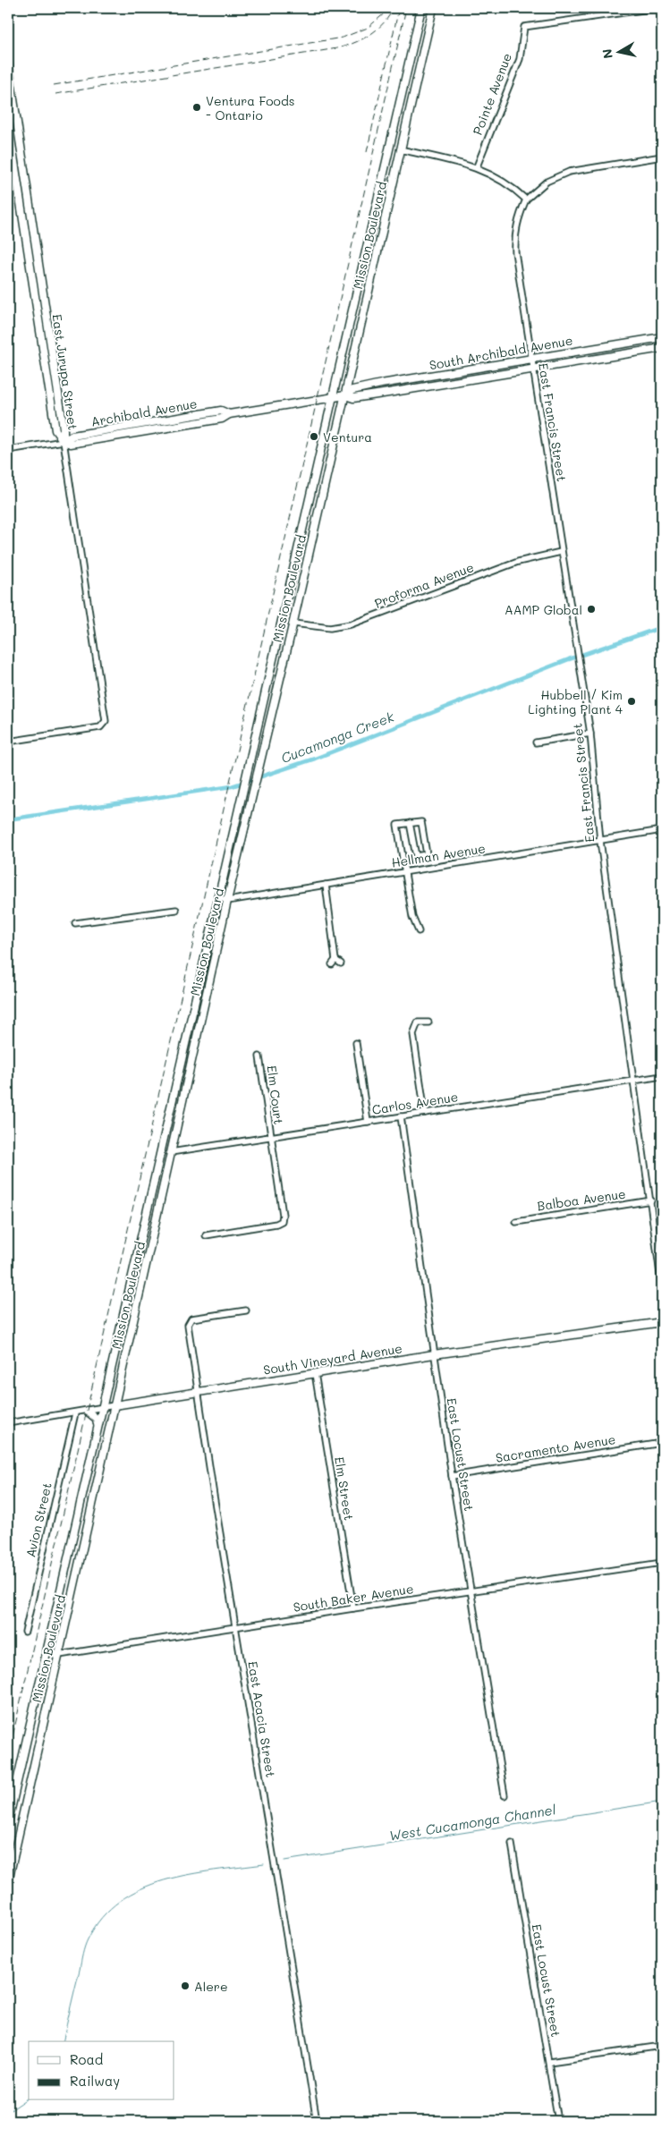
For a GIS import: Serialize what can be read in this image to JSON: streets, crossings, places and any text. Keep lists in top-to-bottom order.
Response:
{
  "streets": {
    "main road": [
      "Mission Boulevard",
      "South Archibald Avenue",
      "East Jurupa Street",
      "Archibald Avenue",
      "South Vineyard Avenue"
    ],
    "street": [
      "Pointe Avenue",
      "East Francis Street",
      "Proforma Avenue",
      "Hellman Avenue",
      "Elm Court",
      "Carlos Avenue",
      "Balboa Avenue",
      "Sacramento Avenue",
      "East Locust Street",
      "Elm Street",
      "Avion Street",
      "South Baker Avenue",
      "East Acacia Street"
    ]
  },
  "crossings": [
    ["Mission Boulevard", "South Archibald Avenue"],
    ["Mission Boulevard", "Archibald Avenue"],
    ["Mission Boulevard", "Proforma Avenue"],
    ["Mission Boulevard", "Hellman Avenue"],
    ["Mission Boulevard", "Carlos Avenue"],
    ["Mission Boulevard", "South Vineyard Avenue"],
    ["Mission Boulevard", "South Baker Avenue"],
    ["South Archibald Avenue", "Archibald Avenue"],
    ["South Archibald Avenue", "East Francis Street"],
    ["East Jurupa Street", "Archibald Avenue"],
    ["East Francis Street", "Proforma Avenue"],
    ["East Francis Street", "Hellman Avenue"],
    ["East Francis Street", "Carlos Avenue"],
    ["East Francis Street", "Balboa Avenue"],
    ["Elm Court", "Carlos Avenue"],
    ["Carlos Avenue", "East Locust Street"],
    ["South Vineyard Avenue", "East Locust Street"],
    ["South Vineyard Avenue", "Elm Street"],
    ["South Vineyard Avenue", "Avion Street"],
    ["South Vineyard Avenue", "East Acacia Street"],
    ["Sacramento Avenue", "East Locust Street"],
    ["East Locust Street", "South Baker Avenue"],
    ["Elm Street", "South Baker Avenue"],
    ["South Baker Avenue", "East Acacia Street"]
  ],
  "water": ["Cucamonga Creek", "West Cucamonga Channel"],
  "places": [
    "Ventura Foods - Ontario",
    "Ventura",
    "AAMP Global",
    "Hubbell / Kim Lighting Plant 4",
    "Alere"
  ],
  "legend": ["Road", "Railway"],
  "north": "left"
}
